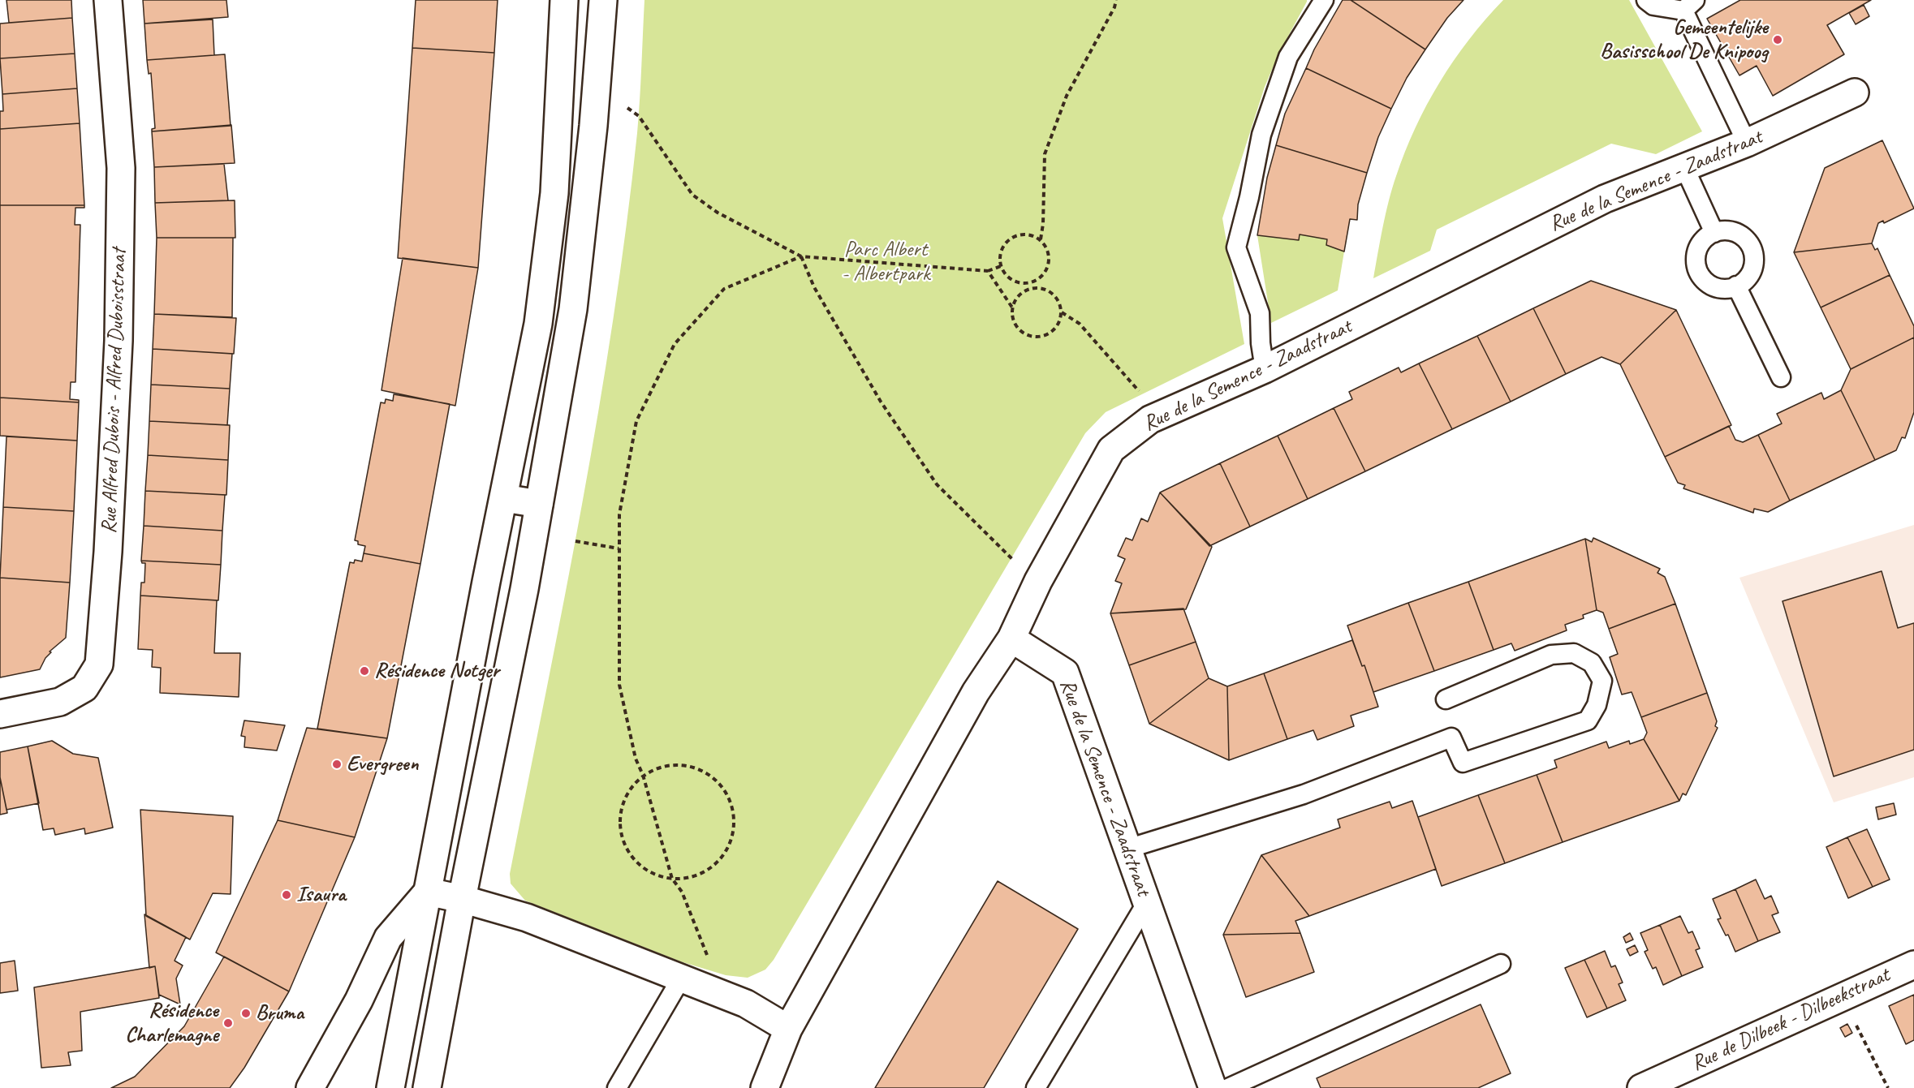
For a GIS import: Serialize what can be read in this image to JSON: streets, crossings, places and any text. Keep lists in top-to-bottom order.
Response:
{
  "streets": {
    "street": ["Rue de la Semence - Zaadstraat", "Rue Alfred Dubois - Alfred Duboisstraat", "Rue de Dilbeek - Dilbeekstraat"]
  },
  "parks": ["Parc Albert - Albertpark"],
  "places": [
    "Gemeentelijke Basisschool De Knipoog",
    "Résidence Notger",
    "Evergreen",
    "Isaura",
    "Bruma",
    "Résidence Charlemagne"
  ]
}
